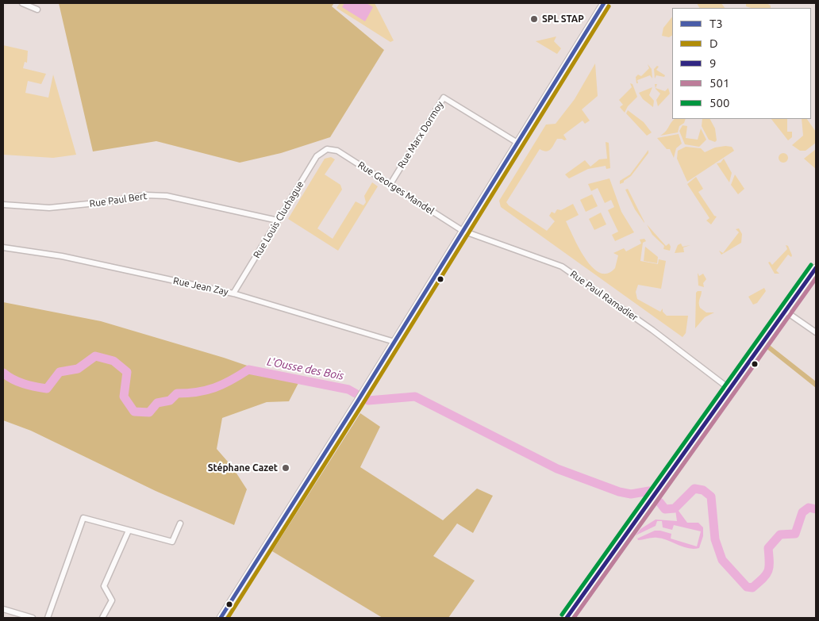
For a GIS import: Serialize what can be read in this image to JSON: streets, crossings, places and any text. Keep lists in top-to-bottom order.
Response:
{
  "streets": {
    "street": [
      "Rue Marx Dormoy",
      "Rue Georges Mandel",
      "Rue Paul Bert",
      "Rue Louis Cluchague",
      "Rue Jean Zay",
      "Rue Paul Ramadier"
    ]
  },
  "crossings": [
    ["Rue Marx Dormoy", "Rue Georges Mandel"],
    ["Rue Georges Mandel", "Rue Louis Cluchague"],
    ["Rue Georges Mandel", "Rue Paul Ramadier"],
    ["Rue Paul Bert", "Rue Louis Cluchague"],
    ["Rue Louis Cluchague", "Rue Jean Zay"]
  ],
  "water": ["L'Ousse des Bois"],
  "places": ["SPL STAP", "Stéphane Cazet"],
  "lines": [
    "transit line T3",
    "transit line D",
    "transit line 500",
    "transit line 9",
    "transit line 501"
  ],
  "legend": [
    "T3",
    "D",
    "9",
    "501",
    "500"
  ]
}
